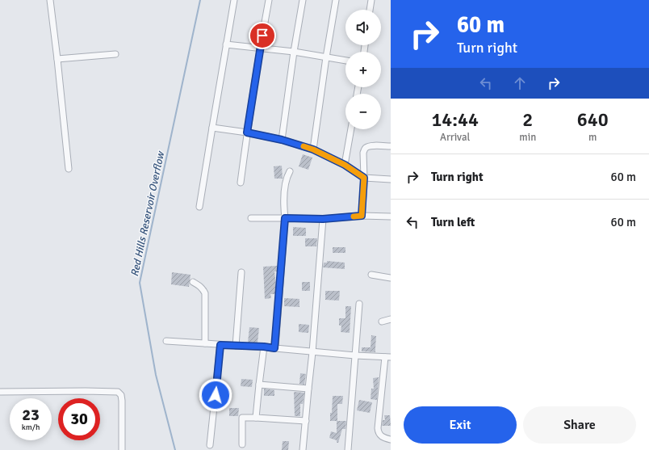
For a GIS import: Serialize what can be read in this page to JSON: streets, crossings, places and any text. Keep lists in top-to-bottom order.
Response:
{
  "water": ["Red Hills Reservoir Overflow"],
  "page": {
    "turn": ["60 m", "Turn right"],
    "map_buttons": ["+", "−"],
    "eta": [
      "14:44",
      "Arrival",
      "2",
      "min",
      "640",
      "m"
    ],
    "list": [
      {
        "name": "Turn right",
        "value": "60 m"
      },
      {
        "name": "Turn left",
        "value": "60 m"
      }
    ],
    "speed": "23 km/h",
    "limit": "30",
    "buttons": ["Exit", "Share"]
  }
}
